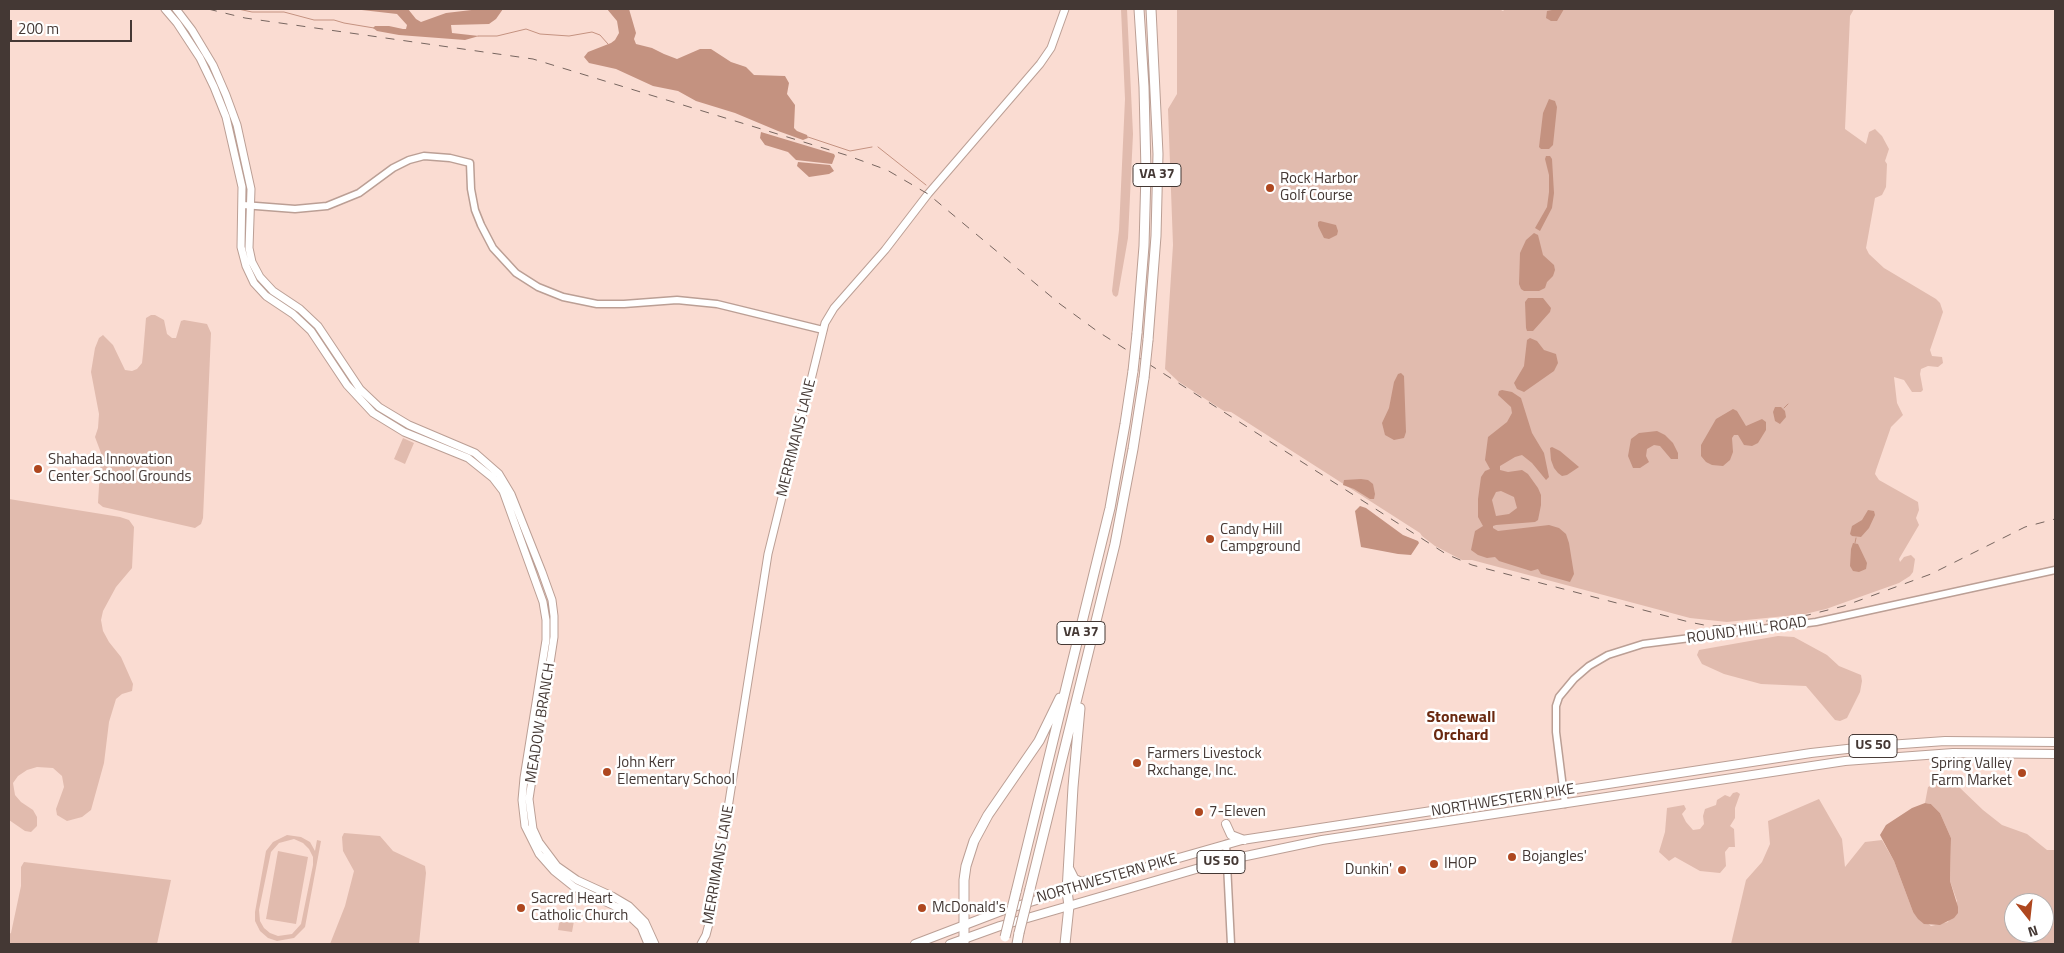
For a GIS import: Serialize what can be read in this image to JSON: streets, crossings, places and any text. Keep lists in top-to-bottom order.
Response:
{
  "streets": {
    "highway": ["VA 37"],
    "main road": [
      "MERRIMANS LANE",
      "MEADOW BRANCH",
      "US 50",
      "NORTHWESTERN PIKE"
    ],
    "street": ["ROUND HILL ROAD"]
  },
  "crossings": [
    ["ROUND HILL ROAD", "NORTHWESTERN PIKE"],
    ["US 50", "NORTHWESTERN PIKE"]
  ],
  "districts": ["Stonewall Orchard"],
  "places": [
    "Rock Harbor Golf Course",
    "Shahada Innovation Center School Grounds",
    "Candy Hill Campground",
    "Farmers Livestock Rxchange, Inc.",
    "John Kerr Elementary School",
    "Spring Valley Farm Market",
    "7-Eleven",
    "Bojangles'",
    "IHOP",
    "Dunkin'",
    "Sacred Heart Catholic Church",
    "McDonald's"
  ],
  "scale_bar": "200 m",
  "north": "bottom"
}
